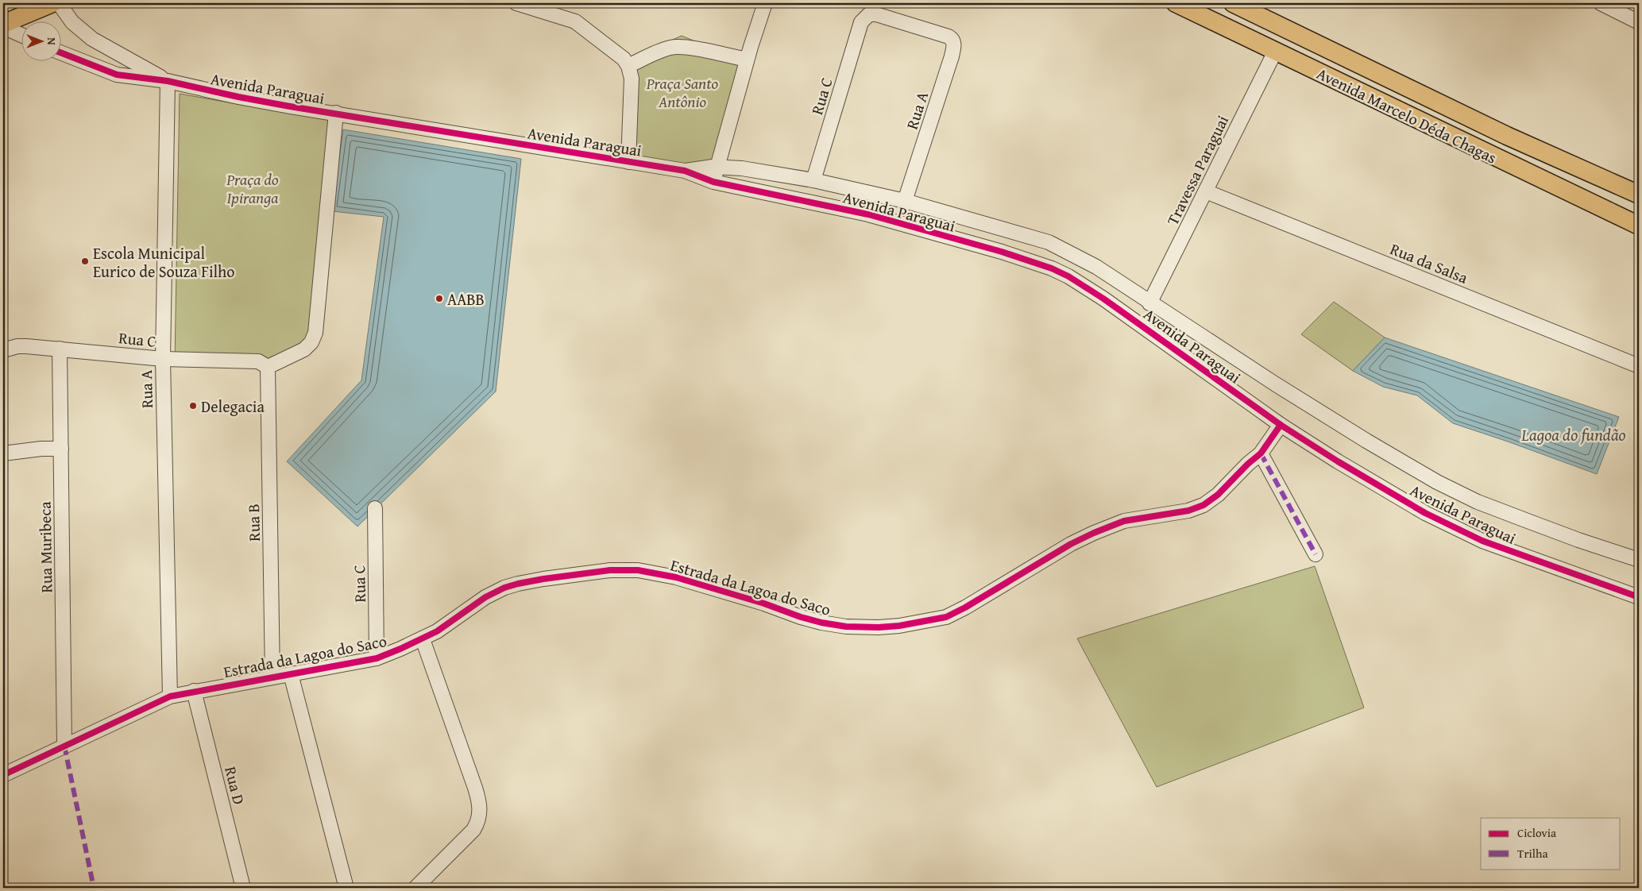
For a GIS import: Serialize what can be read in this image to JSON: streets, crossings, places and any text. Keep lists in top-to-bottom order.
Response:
{
  "streets": {
    "main road": ["Avenida Marcelo Déda Chagas"],
    "street": [
      "Avenida Paraguai",
      "Rua C",
      "Rua A",
      "Travessa Paraguai",
      "Rua da Salsa",
      "Rua B",
      "Rua Muribeca",
      "Estrada da Lagoa do Saco",
      "Rua D"
    ]
  },
  "crossings": [
    ["Avenida Paraguai", "Rua C"],
    ["Avenida Paraguai", "Rua A"],
    ["Avenida Paraguai", "Travessa Paraguai"],
    ["Avenida Paraguai", "Estrada da Lagoa do Saco"],
    ["Rua C", "Rua A"],
    ["Rua C", "Rua B"],
    ["Rua C", "Rua Muribeca"],
    ["Rua C", "Estrada da Lagoa do Saco"],
    ["Rua A", "Estrada da Lagoa do Saco"],
    ["Avenida Marcelo Déda Chagas", "Travessa Paraguai"],
    ["Travessa Paraguai", "Rua da Salsa"],
    ["Rua B", "Estrada da Lagoa do Saco"],
    ["Rua Muribeca", "Estrada da Lagoa do Saco"],
    ["Estrada da Lagoa do Saco", "Rua D"]
  ],
  "water": ["Lagoa do fundão"],
  "parks": ["Praça Santo Antônio", "Praça do Ipiranga"],
  "places": ["Escola Municipal Eurico de Souza Filho", "AABB", "Delegacia"],
  "legend": ["Ciclovia", "Trilha"],
  "north": "right"
}
